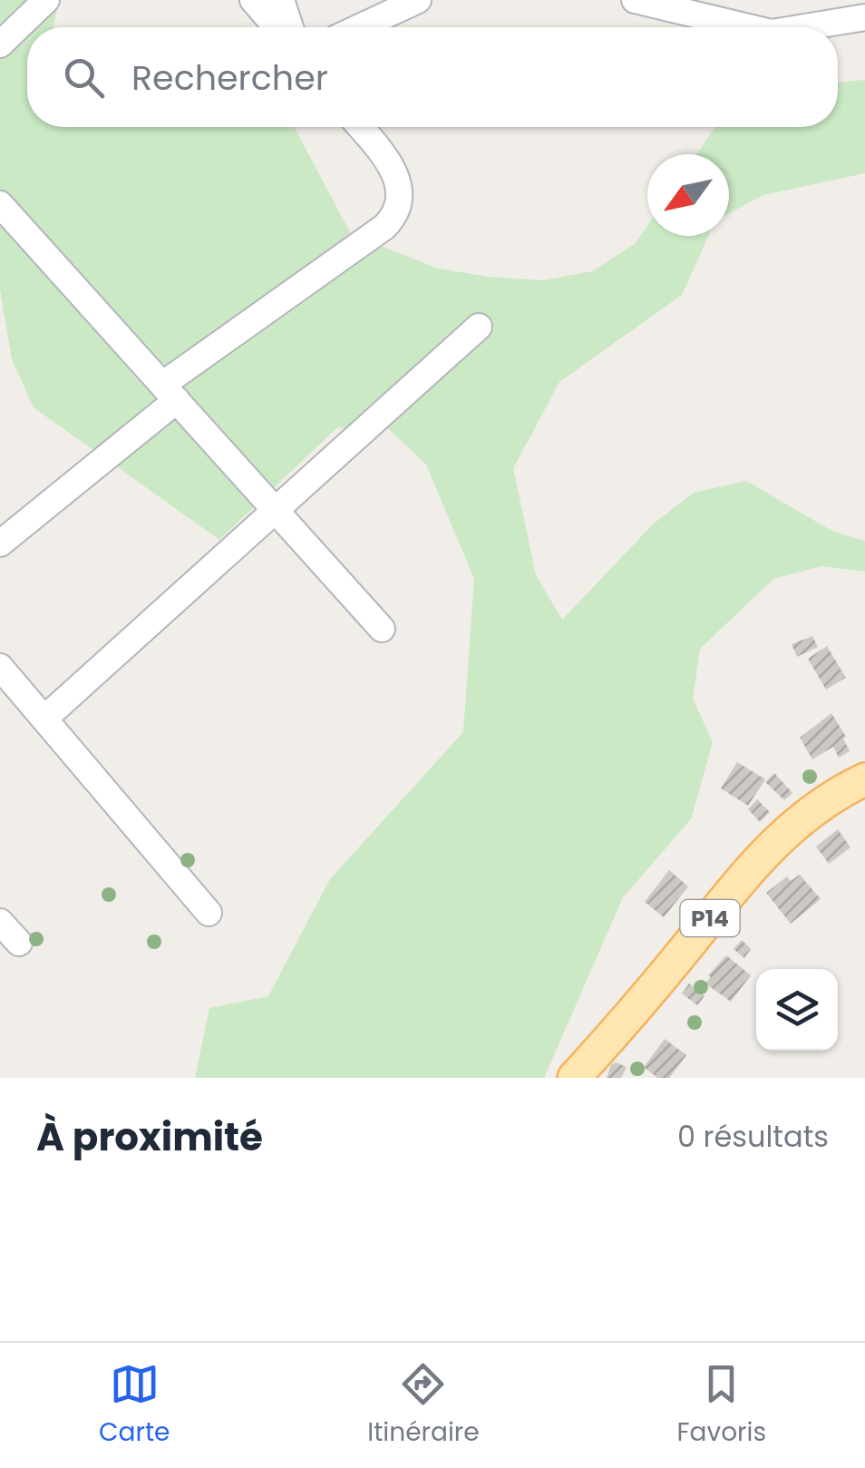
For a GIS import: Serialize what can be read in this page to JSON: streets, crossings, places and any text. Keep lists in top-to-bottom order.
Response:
{
  "streets": {
    "main road": ["P14"]
  },
  "north": "bottom left",
  "page": {
    "search": "Rechercher",
    "heading": ["À proximité", "0 résultats"],
    "nav": ["Carte", "Itinéraire", "Favoris"]
  }
}
